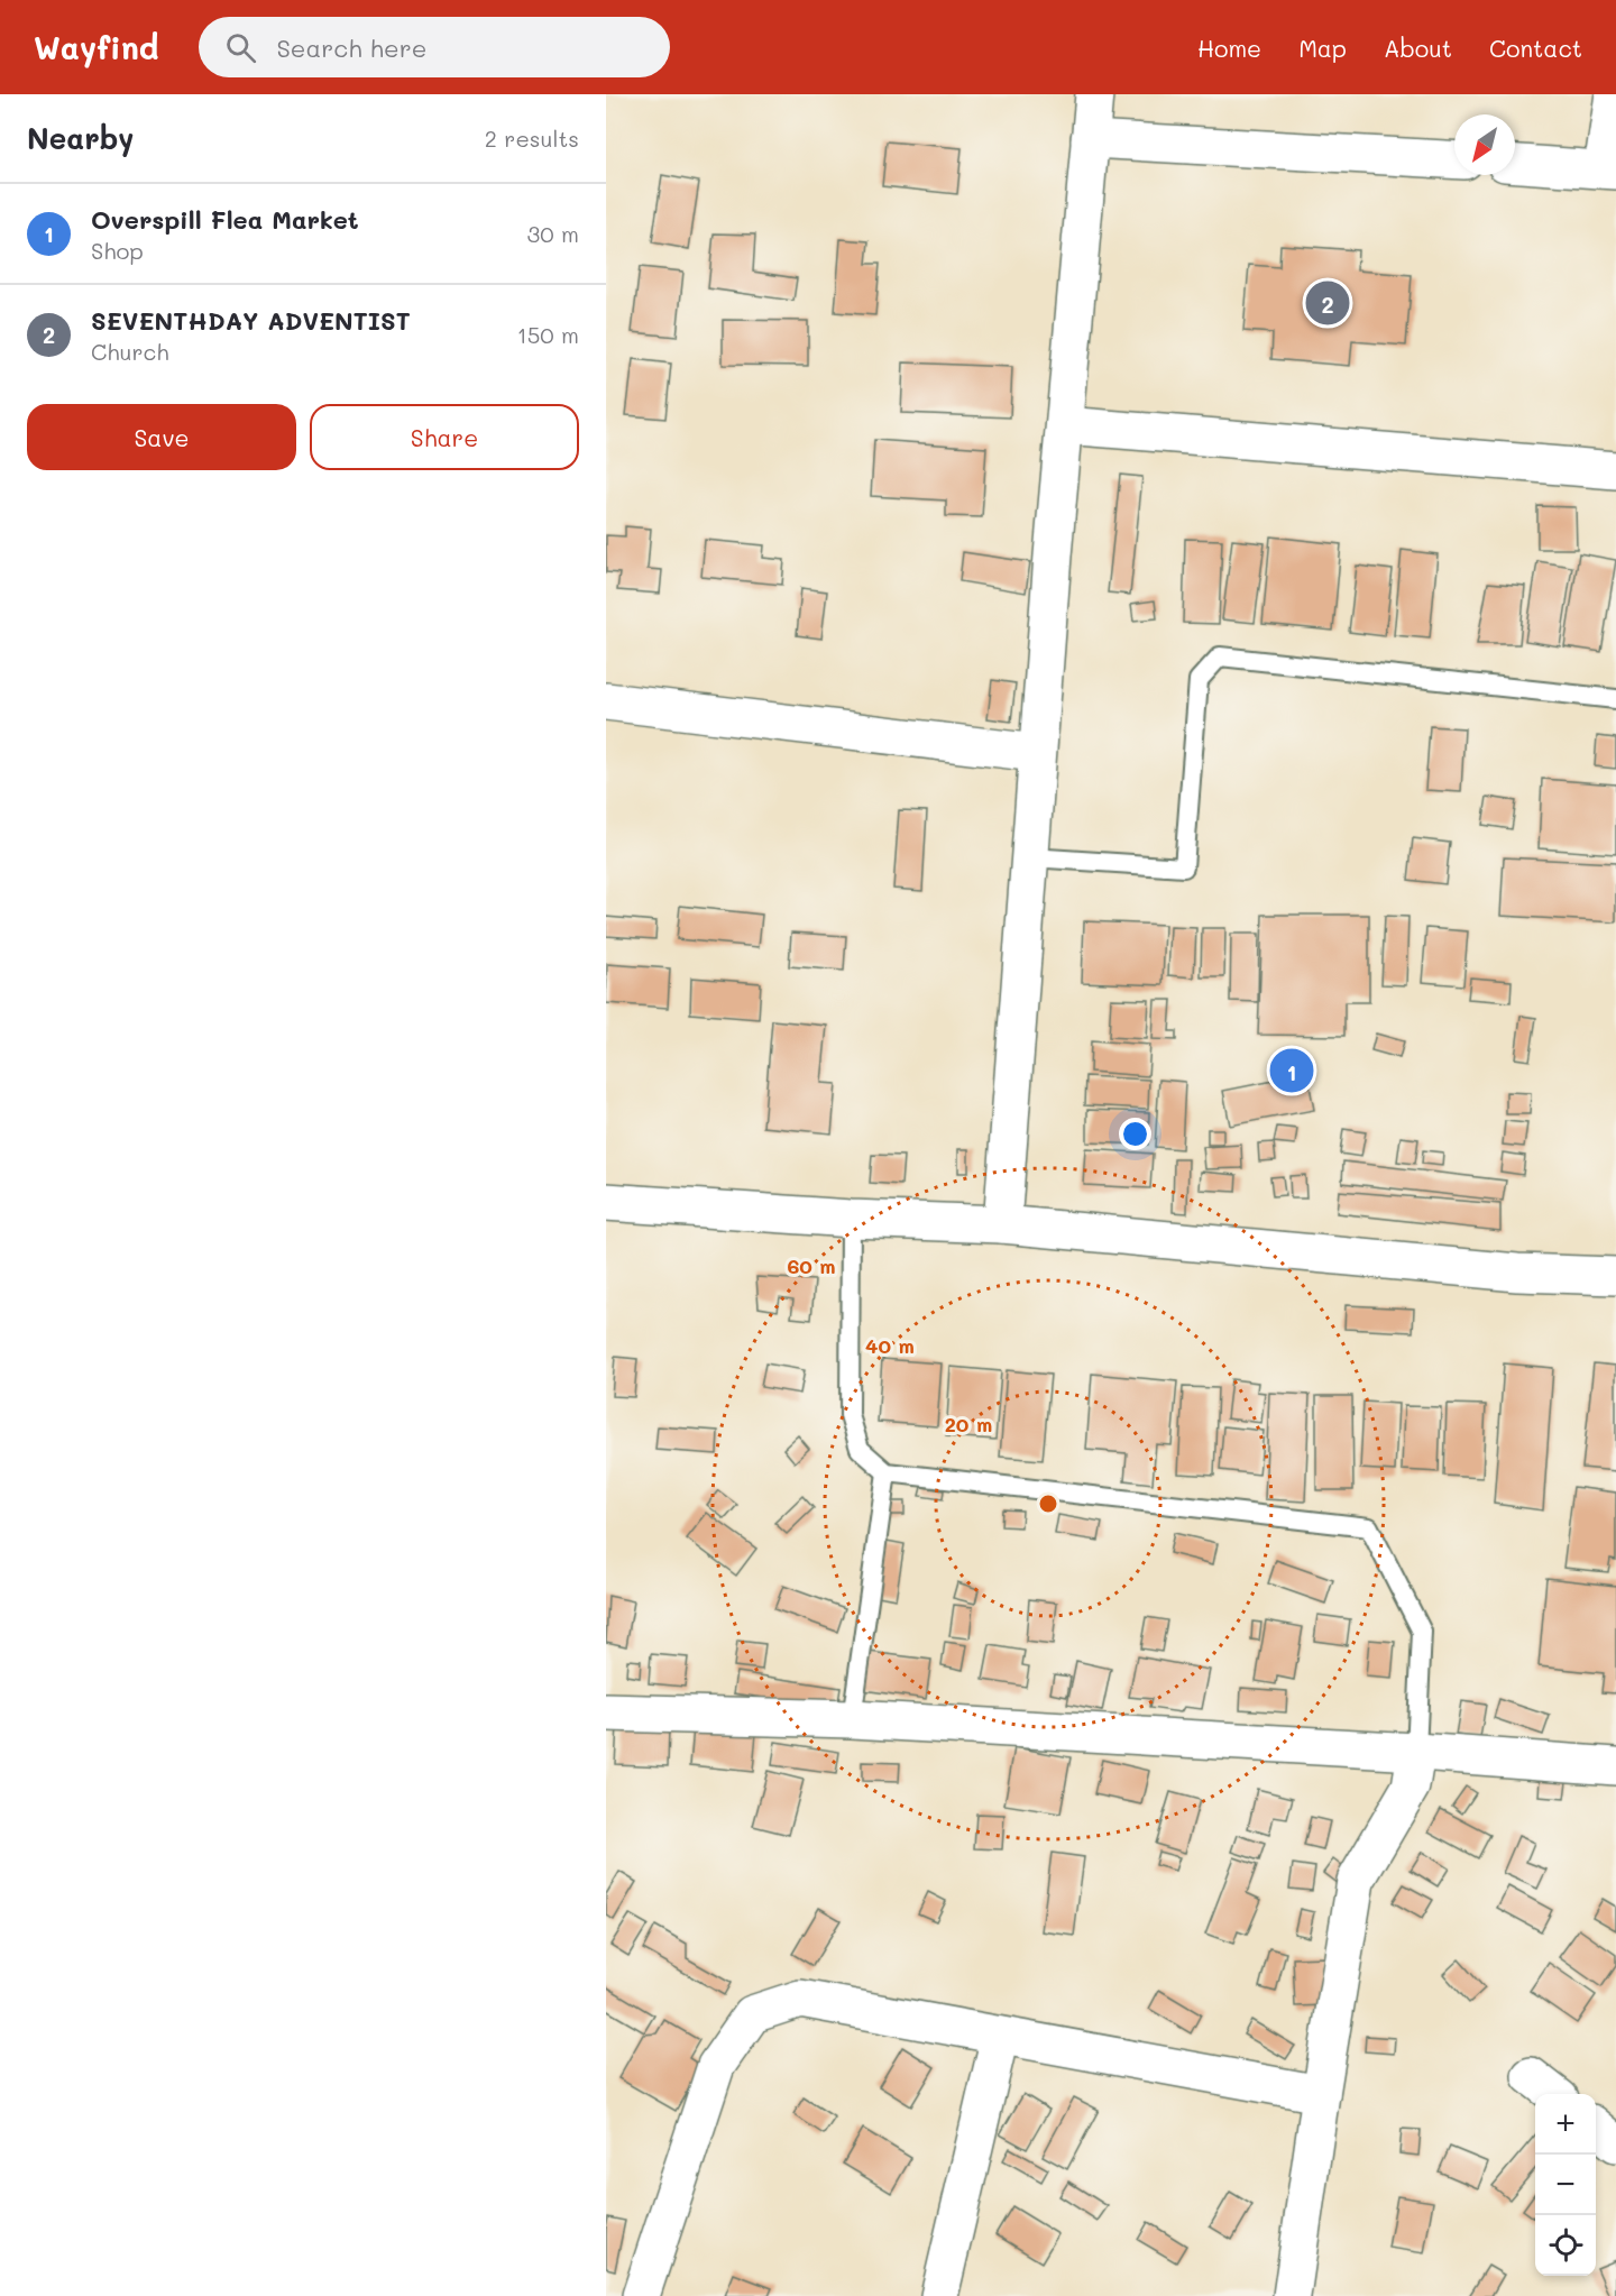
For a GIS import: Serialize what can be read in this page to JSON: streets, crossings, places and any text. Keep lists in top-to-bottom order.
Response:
{
  "north": "bottom left",
  "page": {
    "header": "Wayfind",
    "search": "Search here",
    "nav": [
      "Home",
      "Map",
      "About",
      "Contact"
    ],
    "heading": ["Nearby", "2 results"],
    "list": [
      {
        "mark": "1",
        "name": "Overspill Flea Market",
        "note": "Shop",
        "value": "30 m"
      },
      {
        "mark": "2",
        "name": "SEVENTHDAY ADVENTIST",
        "note": "Church",
        "value": "150 m"
      }
    ],
    "pins": ["2", "1"],
    "buttons": ["Save", "Share"],
    "map_buttons": ["+", "−"]
  },
  "rings": ["60 m", "40 m", "20 m"]
}
